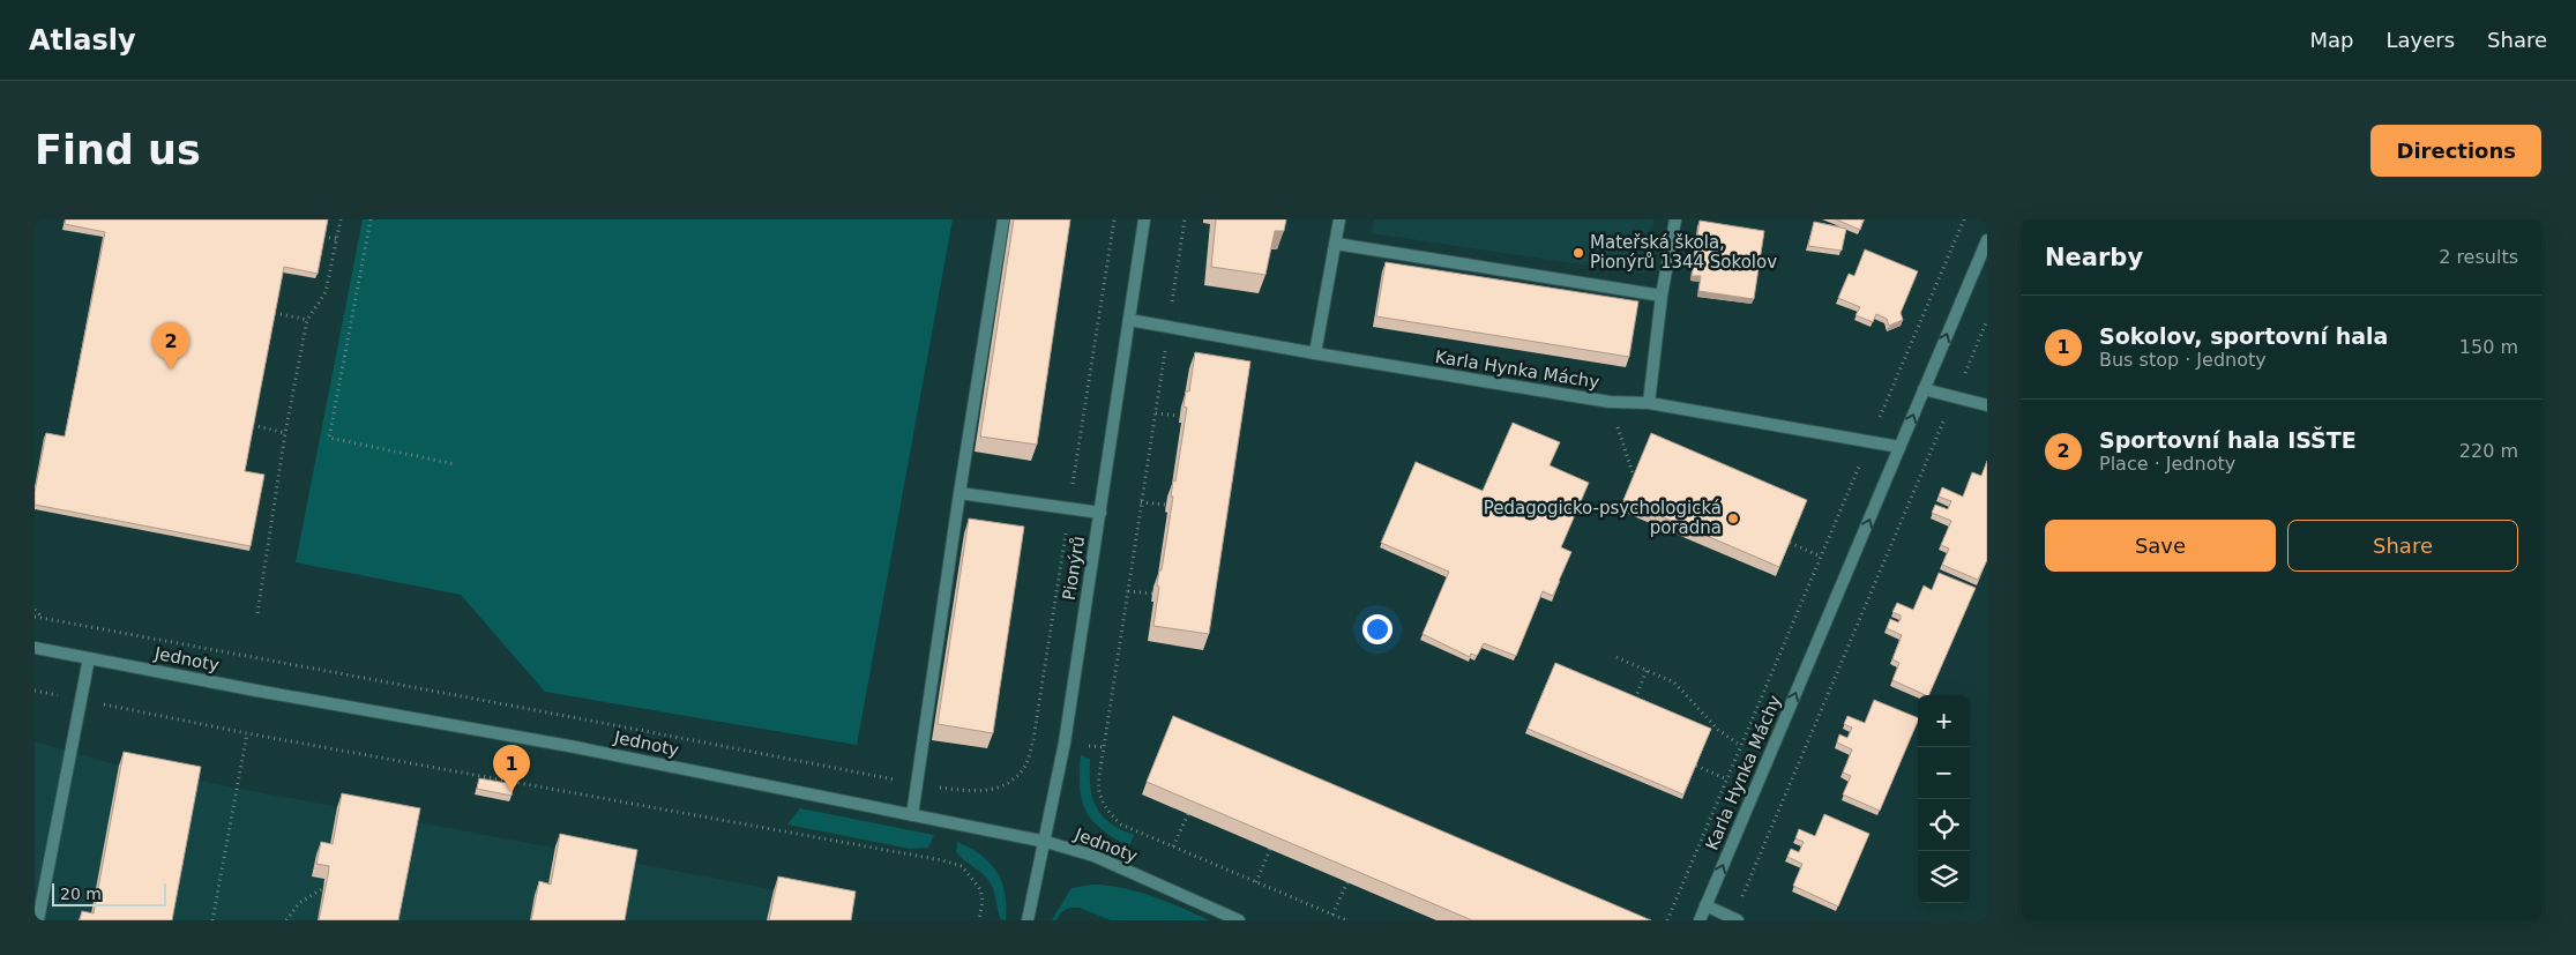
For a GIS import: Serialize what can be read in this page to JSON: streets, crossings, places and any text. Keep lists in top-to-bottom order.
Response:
{
  "streets": {
    "street": ["Karla Hynka Máchy", "Pionýrů", "Jednoty"]
  },
  "crossings": [
    ["Karla Hynka Máchy", "Pionýrů"],
    ["Pionýrů", "Jednoty"]
  ],
  "one_way": ["Karla Hynka Máchy"],
  "places": ["Mateřská škola, Pionýrů 1344 Sokolov", "Pedagogicko-psychologická poradna"],
  "scale_bar": "20 m",
  "page": {
    "header": "Atlasly",
    "nav": ["Map", "Layers", "Share"],
    "buttons": [
      "Directions",
      ["Save", "Share"]
    ],
    "title": "Find us",
    "heading": ["Nearby", "2 results"],
    "list": [
      {
        "mark": "1",
        "name": "Sokolov, sportovní hala",
        "note": "Bus stop · Jednoty",
        "value": "150 m"
      },
      {
        "mark": "2",
        "name": "Sportovní hala ISŠTE",
        "note": "Place · Jednoty",
        "value": "220 m"
      }
    ],
    "pins": ["2", "1"],
    "map_buttons": ["+", "−"],
    "scale": "20 m"
  }
}
